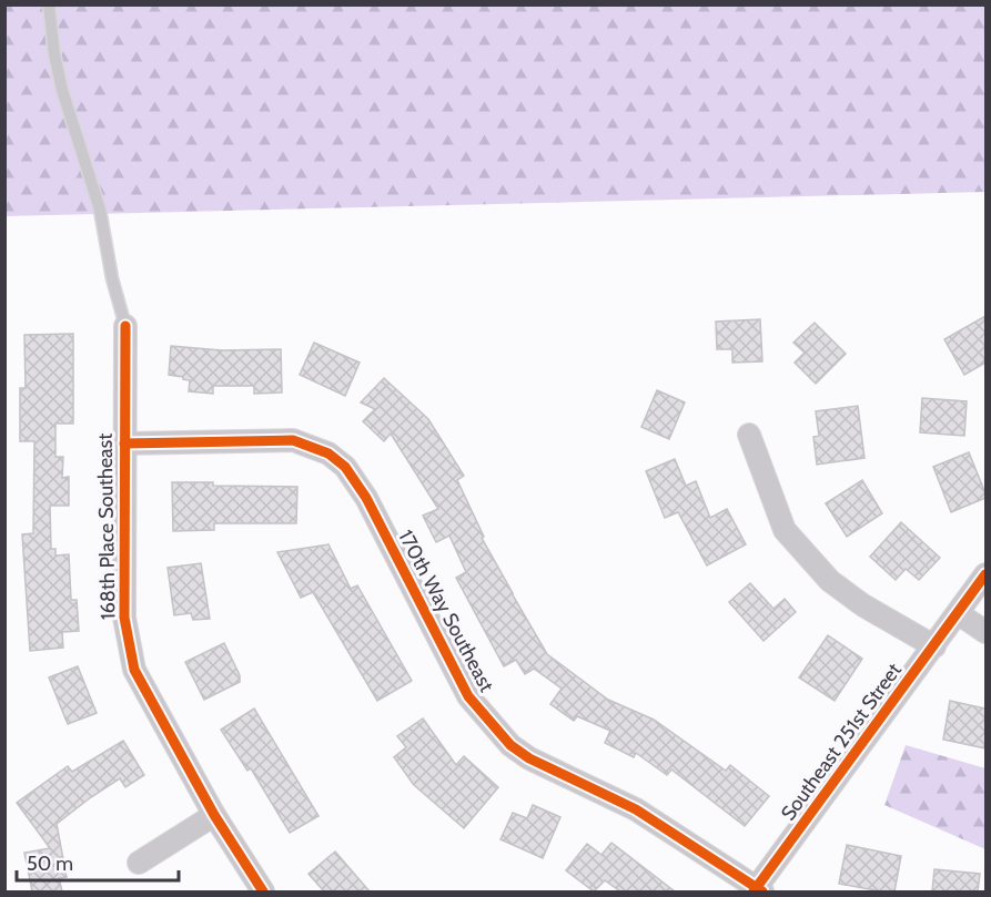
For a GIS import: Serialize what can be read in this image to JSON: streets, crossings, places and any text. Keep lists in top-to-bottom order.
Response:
{
  "streets": {
    "street": ["168th Place Southeast", "170th Way Southeast", "Southeast 251st Street"]
  },
  "crossings": [
    ["168th Place Southeast", "170th Way Southeast"],
    ["170th Way Southeast", "Southeast 251st Street"]
  ],
  "scale_bar": "50 m"
}
